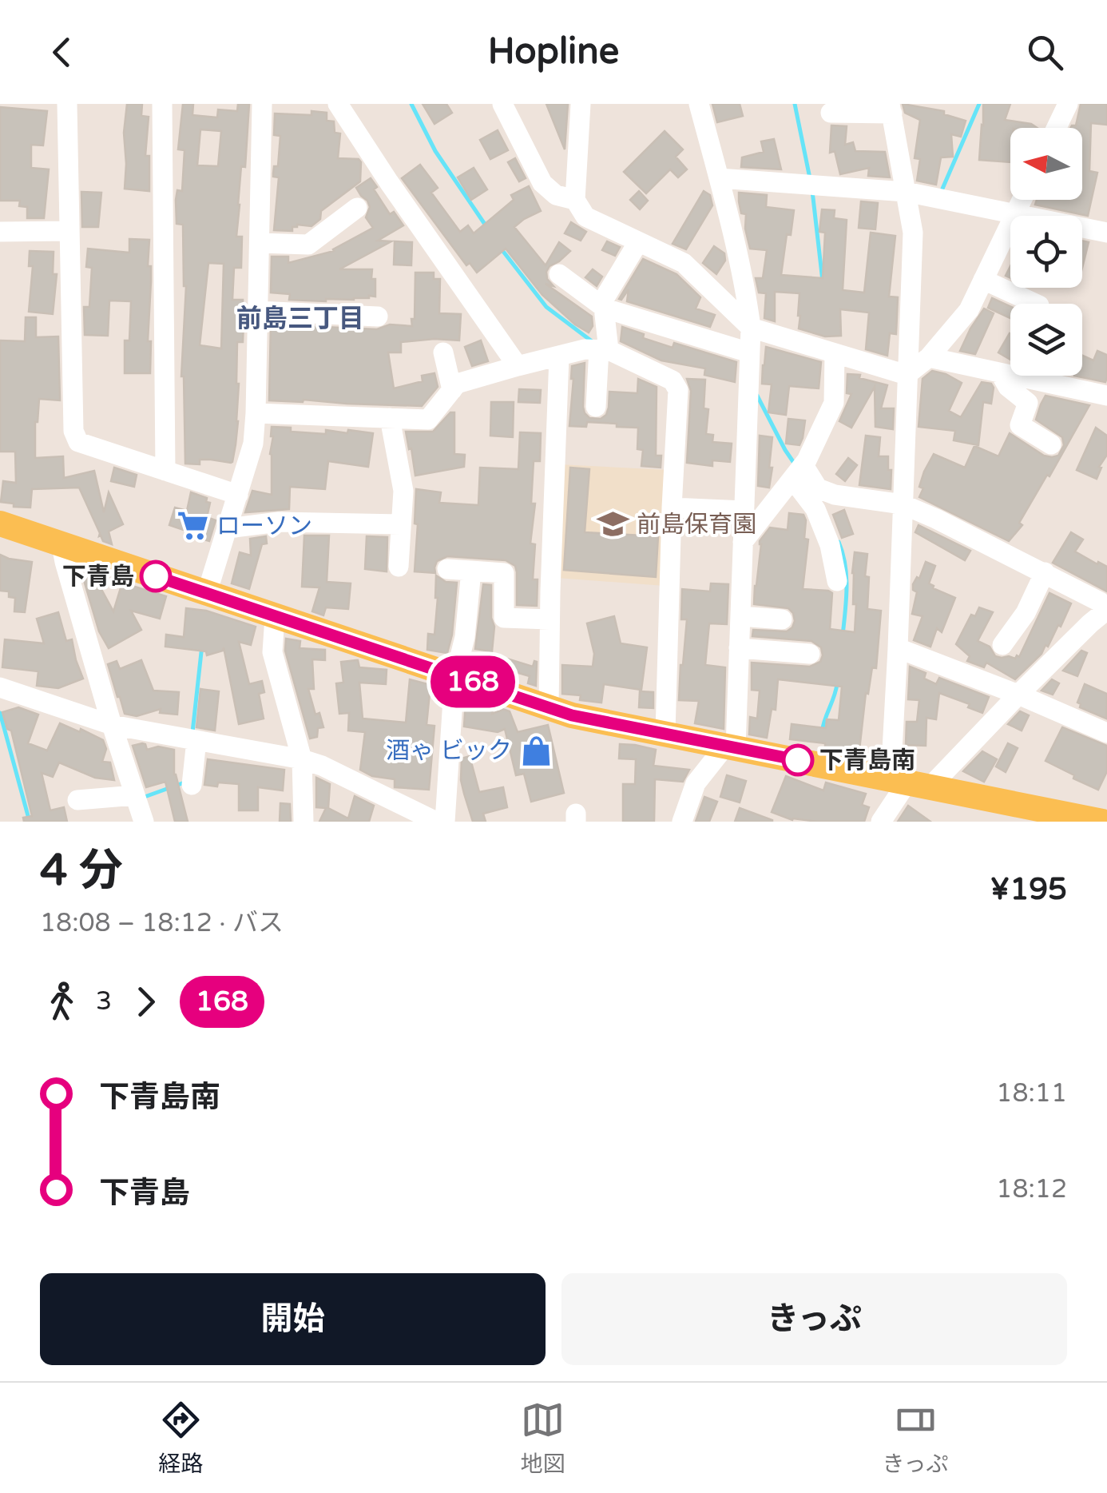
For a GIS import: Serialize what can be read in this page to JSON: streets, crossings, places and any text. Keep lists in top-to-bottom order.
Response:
{
  "districts": ["前島三丁目"],
  "places": {
    "school or university": ["前島保育園"],
    "supermarket": ["ローソン"],
    "other": ["下青島", "下青島南"],
    "shop": ["酒ゃ ビック"]
  },
  "lines": ["bus line 168"],
  "north": "left",
  "page": {
    "header": "Hopline",
    "on_map": "168",
    "heading": ["4 分", "18:08 – 18:12 · バス", "¥195"],
    "legs": ["3", "168"],
    "list": [
      {
        "name": "下青島南",
        "value": "18:11"
      },
      {
        "name": "下青島",
        "value": "18:12"
      }
    ],
    "buttons": ["開始", "きっぷ"],
    "tabs": ["経路", "地図", "きっぷ"]
  }
}
